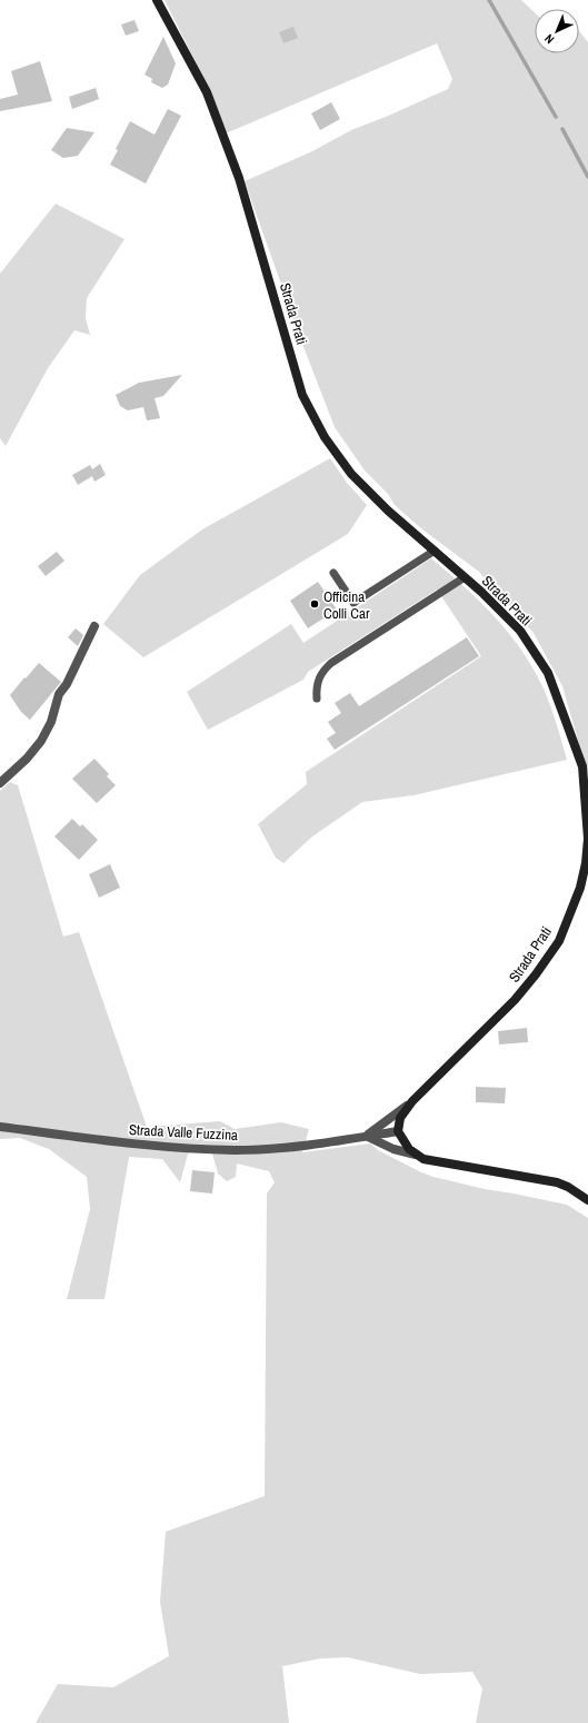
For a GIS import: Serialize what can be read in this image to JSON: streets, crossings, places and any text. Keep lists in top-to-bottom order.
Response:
{
  "streets": {
    "street": ["Strada Prati", "Strada Valle Fuzzina"]
  },
  "crossings": [
    ["Strada Prati", "Strada Valle Fuzzina"]
  ],
  "places": ["Officina Colli Car"],
  "north": "bottom left"
}
